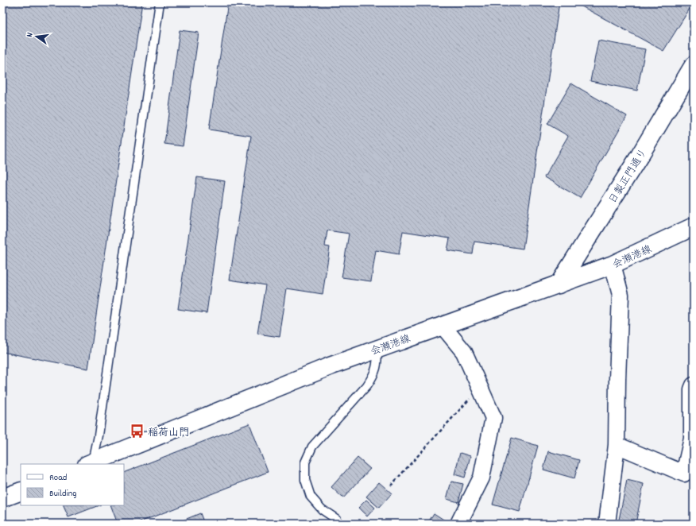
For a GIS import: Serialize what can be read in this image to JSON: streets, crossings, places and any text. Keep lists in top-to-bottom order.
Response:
{
  "streets": {
    "main road": ["日製正門通り", "会瀬港線"]
  },
  "crossings": [
    ["日製正門通り", "会瀬港線"]
  ],
  "places": {
    "bus stop": ["稲荷山門"]
  },
  "legend": ["Road", "Building"],
  "north": "left"
}
